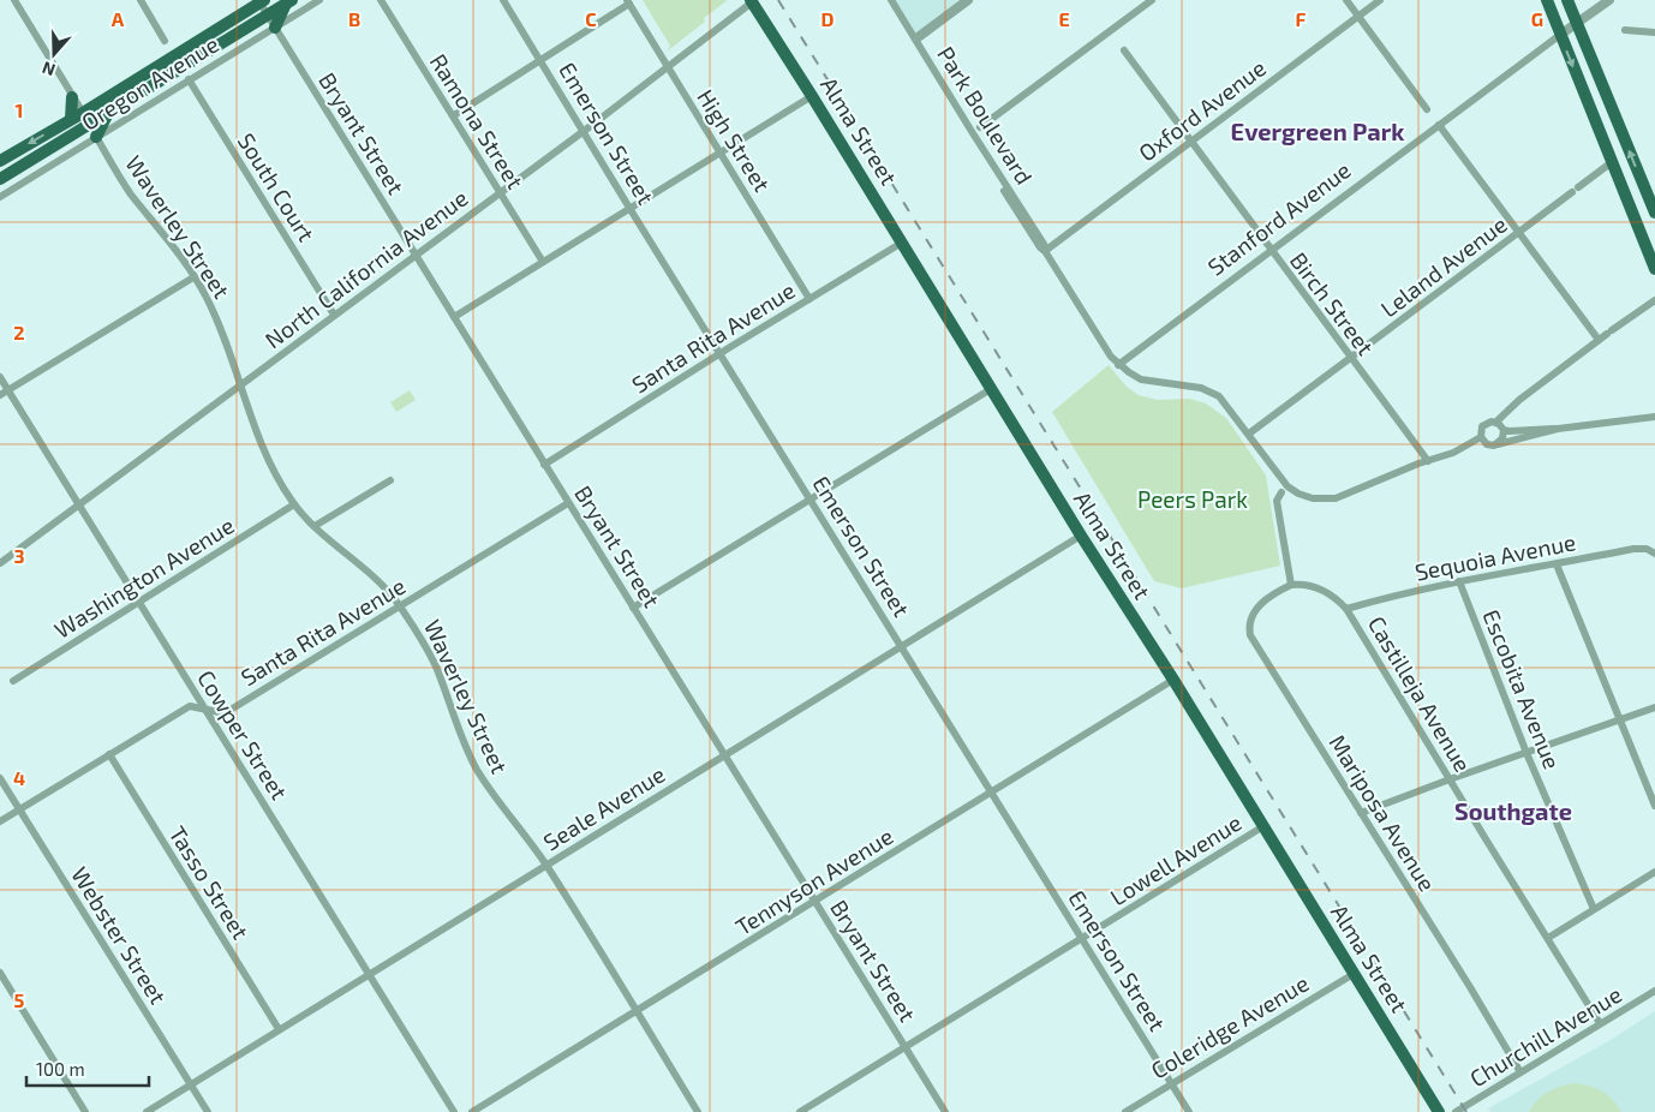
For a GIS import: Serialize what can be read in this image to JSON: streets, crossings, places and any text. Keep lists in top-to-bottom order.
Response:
{
  "streets": {
    "main road": ["Alma Street"],
    "street": [
      "Oregon Avenue",
      "Oxford Avenue",
      "Park Boulevard",
      "Ramona Street",
      "Bryant Street",
      "Emerson Street",
      "High Street",
      "South Court",
      "Stanford Avenue",
      "Waverley Street",
      "Leland Avenue",
      "North California Avenue",
      "Birch Street",
      "Santa Rita Avenue",
      "Sequoia Avenue",
      "Washington Avenue",
      "Escobita Avenue",
      "Castilleja Avenue",
      "Cowper Street",
      "Seale Avenue",
      "Mariposa Avenue",
      "Lowell Avenue",
      "Tennyson Avenue",
      "Tasso Street",
      "Webster Street",
      "Coleridge Avenue",
      "Churchill Avenue"
    ]
  },
  "crossings": [
    ["Oregon Avenue", "Bryant Street"],
    ["Oregon Avenue", "South Court"],
    ["Oregon Avenue", "Waverley Street"],
    ["Oxford Avenue", "Park Boulevard"],
    ["Oxford Avenue", "Birch Street"],
    ["Park Boulevard", "Stanford Avenue"],
    ["Park Boulevard", "Leland Avenue"],
    ["Park Boulevard", "Birch Street"],
    ["Ramona Street", "North California Avenue"],
    ["Alma Street", "North California Avenue"],
    ["Alma Street", "Santa Rita Avenue"],
    ["Alma Street", "Seale Avenue"],
    ["Alma Street", "Lowell Avenue"],
    ["Alma Street", "Tennyson Avenue"],
    ["Alma Street", "Coleridge Avenue"],
    ["Bryant Street", "North California Avenue"],
    ["Bryant Street", "Santa Rita Avenue"],
    ["Bryant Street", "Seale Avenue"],
    ["Bryant Street", "Lowell Avenue"],
    ["Bryant Street", "Tennyson Avenue"],
    ["Emerson Street", "North California Avenue"],
    ["Emerson Street", "Santa Rita Avenue"],
    ["Emerson Street", "Seale Avenue"],
    ["Emerson Street", "Lowell Avenue"],
    ["Emerson Street", "Tennyson Avenue"],
    ["Emerson Street", "Coleridge Avenue"],
    ["High Street", "North California Avenue"],
    ["High Street", "Santa Rita Avenue"],
    ["South Court", "North California Avenue"],
    ["Stanford Avenue", "Birch Street"],
    ["Waverley Street", "North California Avenue"],
    ["Waverley Street", "Santa Rita Avenue"],
    ["Waverley Street", "Washington Avenue"],
    ["Waverley Street", "Seale Avenue"],
    ["Waverley Street", "Tennyson Avenue"],
    ["Leland Avenue", "Birch Street"],
    ["North California Avenue", "Cowper Street"],
    ["Santa Rita Avenue", "Cowper Street"],
    ["Santa Rita Avenue", "Tasso Street"],
    ["Santa Rita Avenue", "Webster Street"],
    ["Sequoia Avenue", "Escobita Avenue"],
    ["Sequoia Avenue", "Castilleja Avenue"],
    ["Washington Avenue", "Cowper Street"],
    ["Castilleja Avenue", "Mariposa Avenue"],
    ["Castilleja Avenue", "Churchill Avenue"],
    ["Cowper Street", "Seale Avenue"],
    ["Seale Avenue", "Tasso Street"],
    ["Seale Avenue", "Webster Street"],
    ["Mariposa Avenue", "Churchill Avenue"]
  ],
  "districts": ["Evergreen Park", "Southgate"],
  "parks": ["Peers Park"],
  "scale_bar": "100 m",
  "north": "bottom",
  "grid": {
    "columns": [
      "A",
      "B",
      "C",
      "D",
      "E",
      "F",
      "G"
    ],
    "rows": [
      "1",
      "2",
      "3",
      "4",
      "5"
    ]
  }
}
